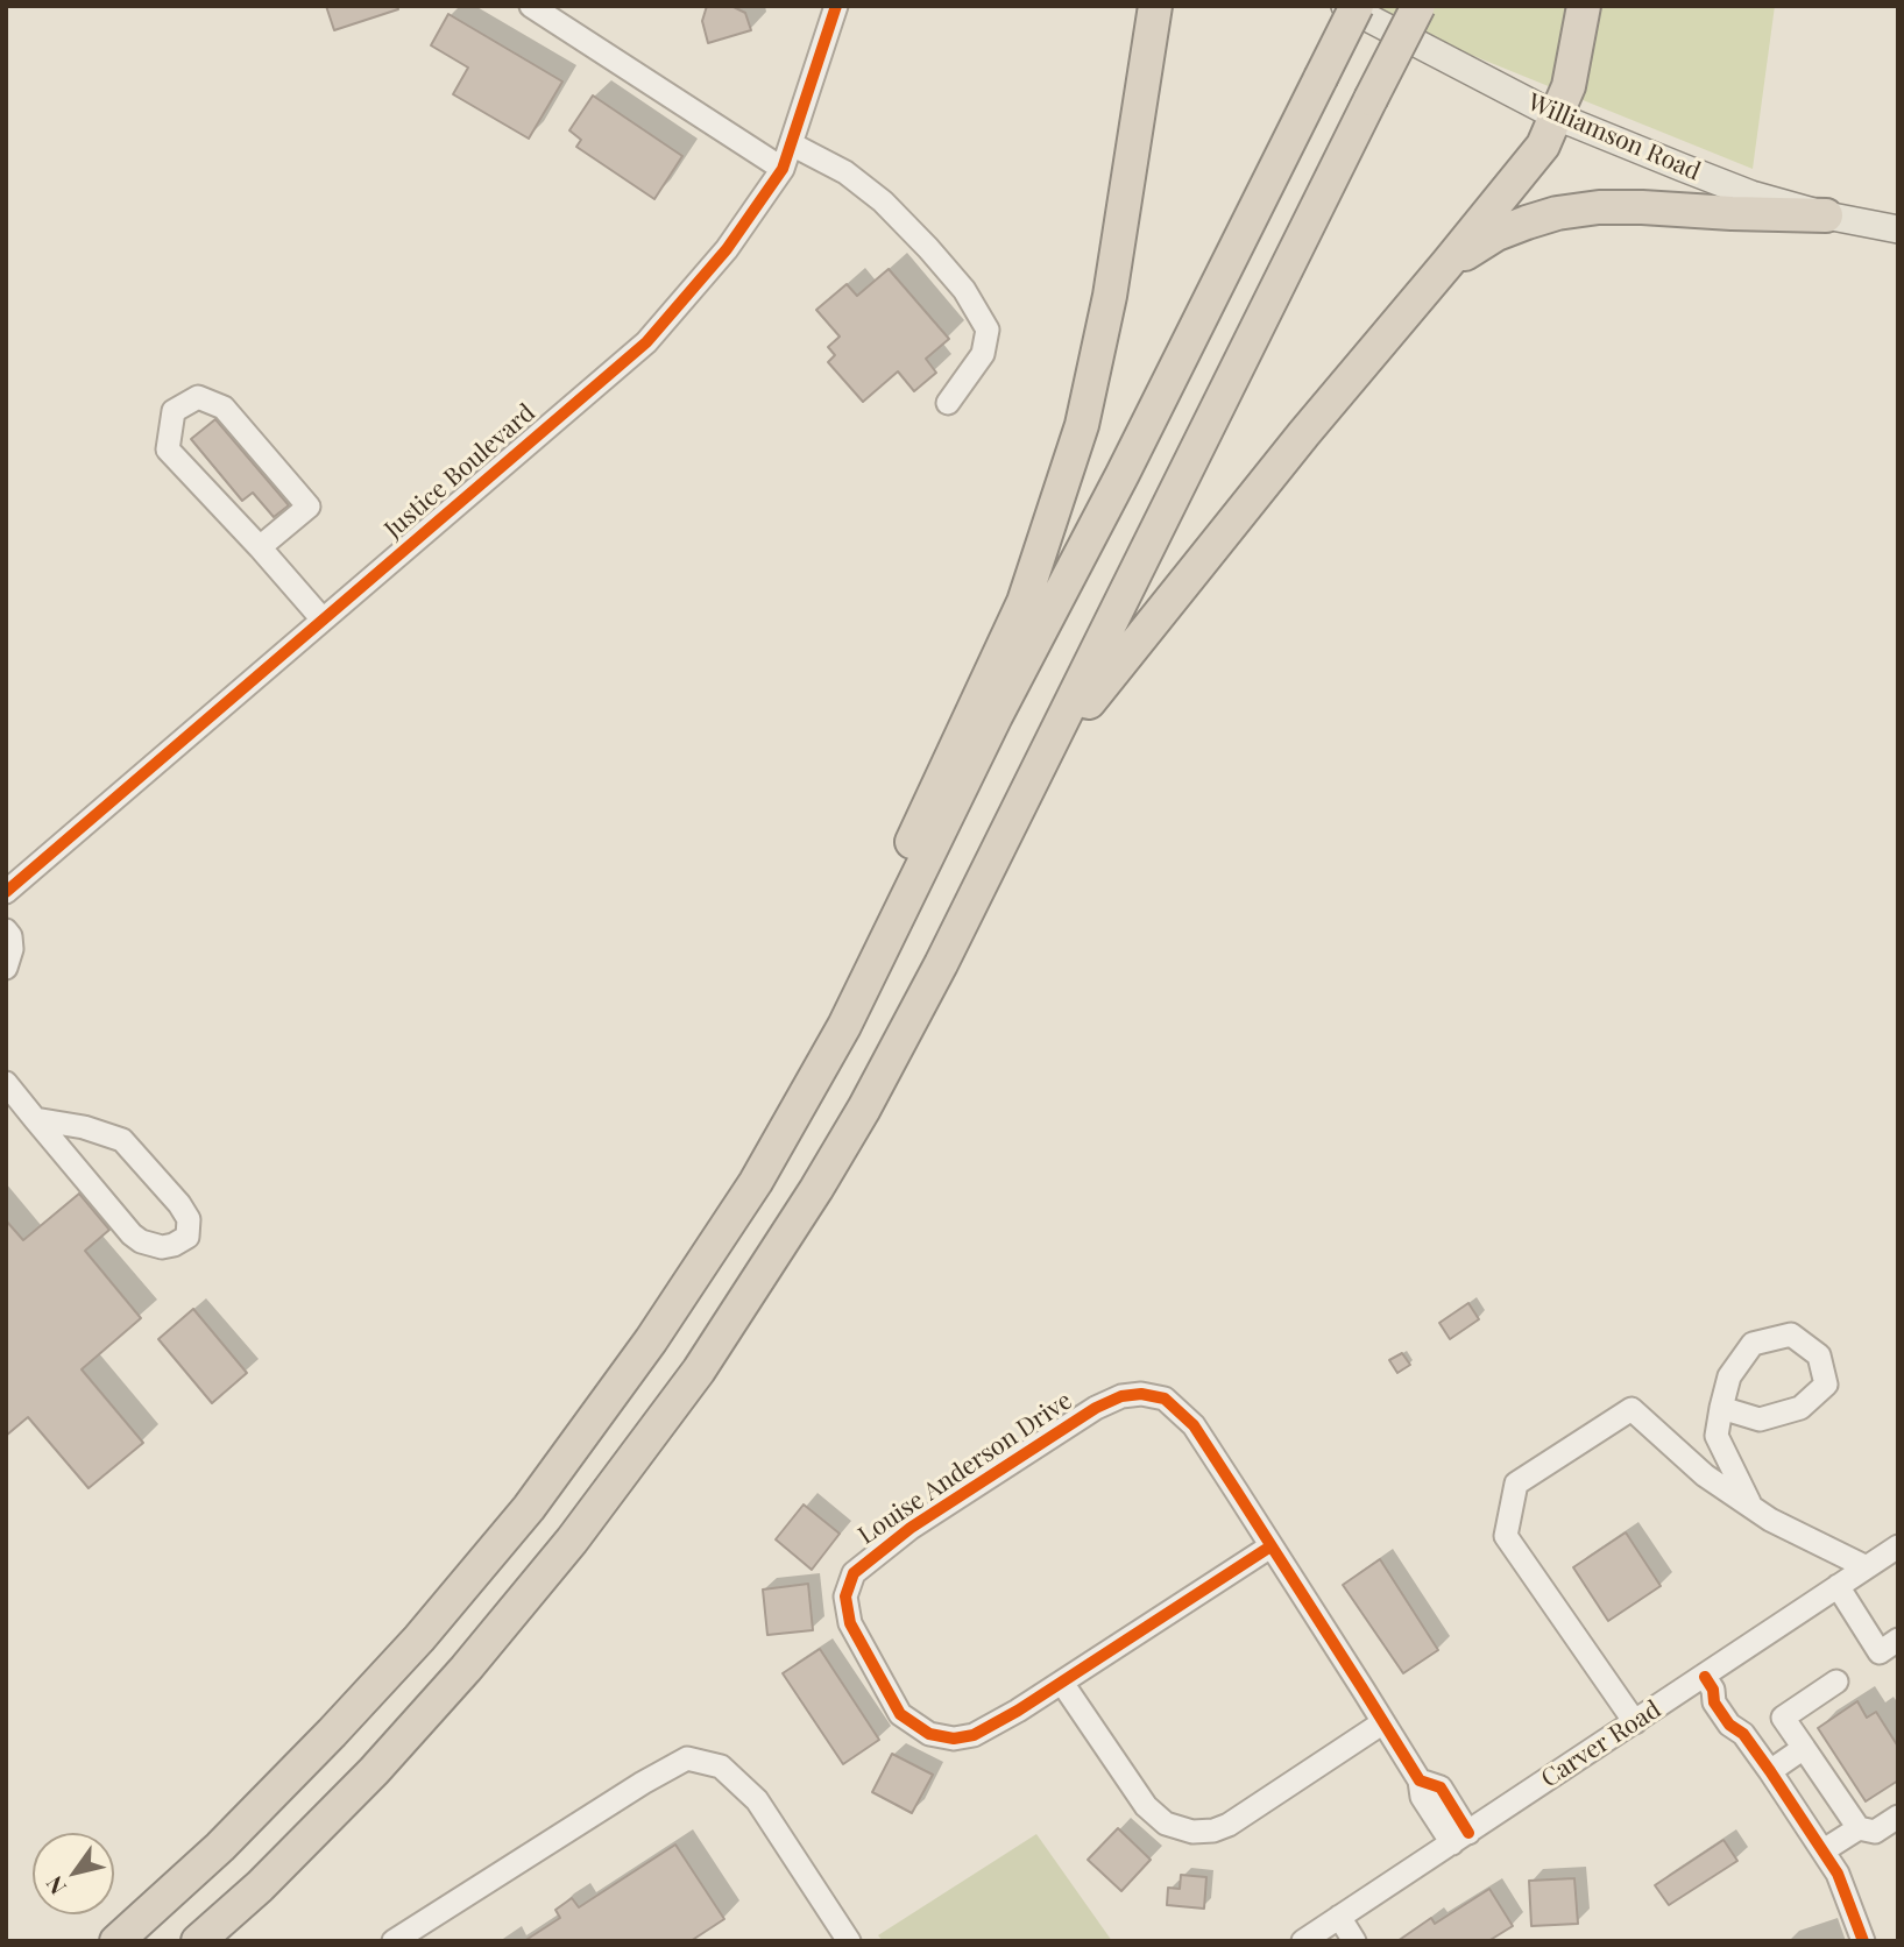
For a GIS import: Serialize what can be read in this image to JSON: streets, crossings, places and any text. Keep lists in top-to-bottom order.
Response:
{
  "streets": {
    "main road": ["Williamson Road"],
    "street": ["Justice Boulevard", "Louise Anderson Drive", "Carver Road"]
  },
  "crossings": [
    ["Louise Anderson Drive", "Carver Road"]
  ],
  "north": "bottom left"
}
